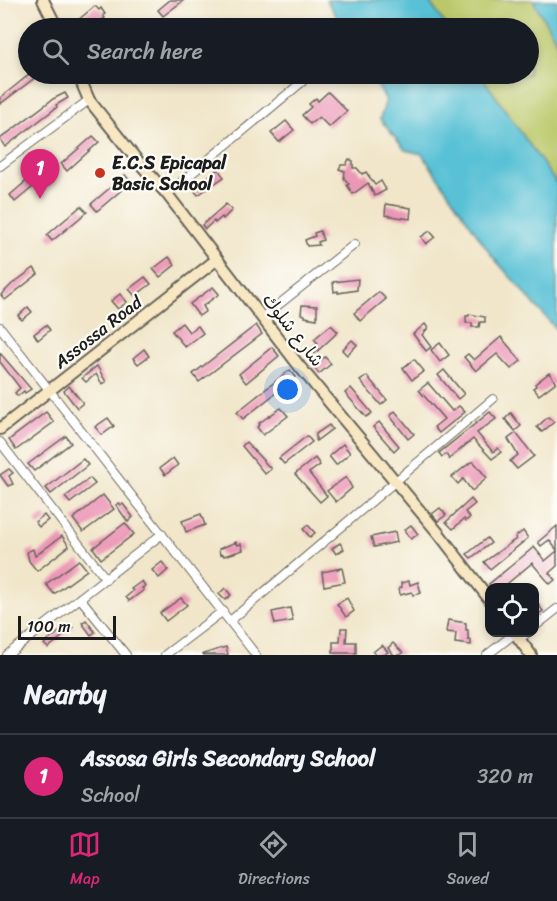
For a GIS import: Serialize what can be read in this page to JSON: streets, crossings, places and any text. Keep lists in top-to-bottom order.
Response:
{
  "streets": {
    "street": ["شارع شلوك", "Assossa Road"]
  },
  "crossings": [
    ["شارع شلوك", "Assossa Road"]
  ],
  "places": ["E.C.S Epicapal Basic School"],
  "scale_bar": "100 m",
  "page": {
    "search": "Search here",
    "pins": "1",
    "scale": "100 m",
    "heading": "Nearby",
    "list": [
      {
        "mark": "1",
        "name": "Assosa Girls Secondary School",
        "note": "School",
        "value": "320 m"
      }
    ],
    "nav": ["Map", "Directions", "Saved"]
  }
}
